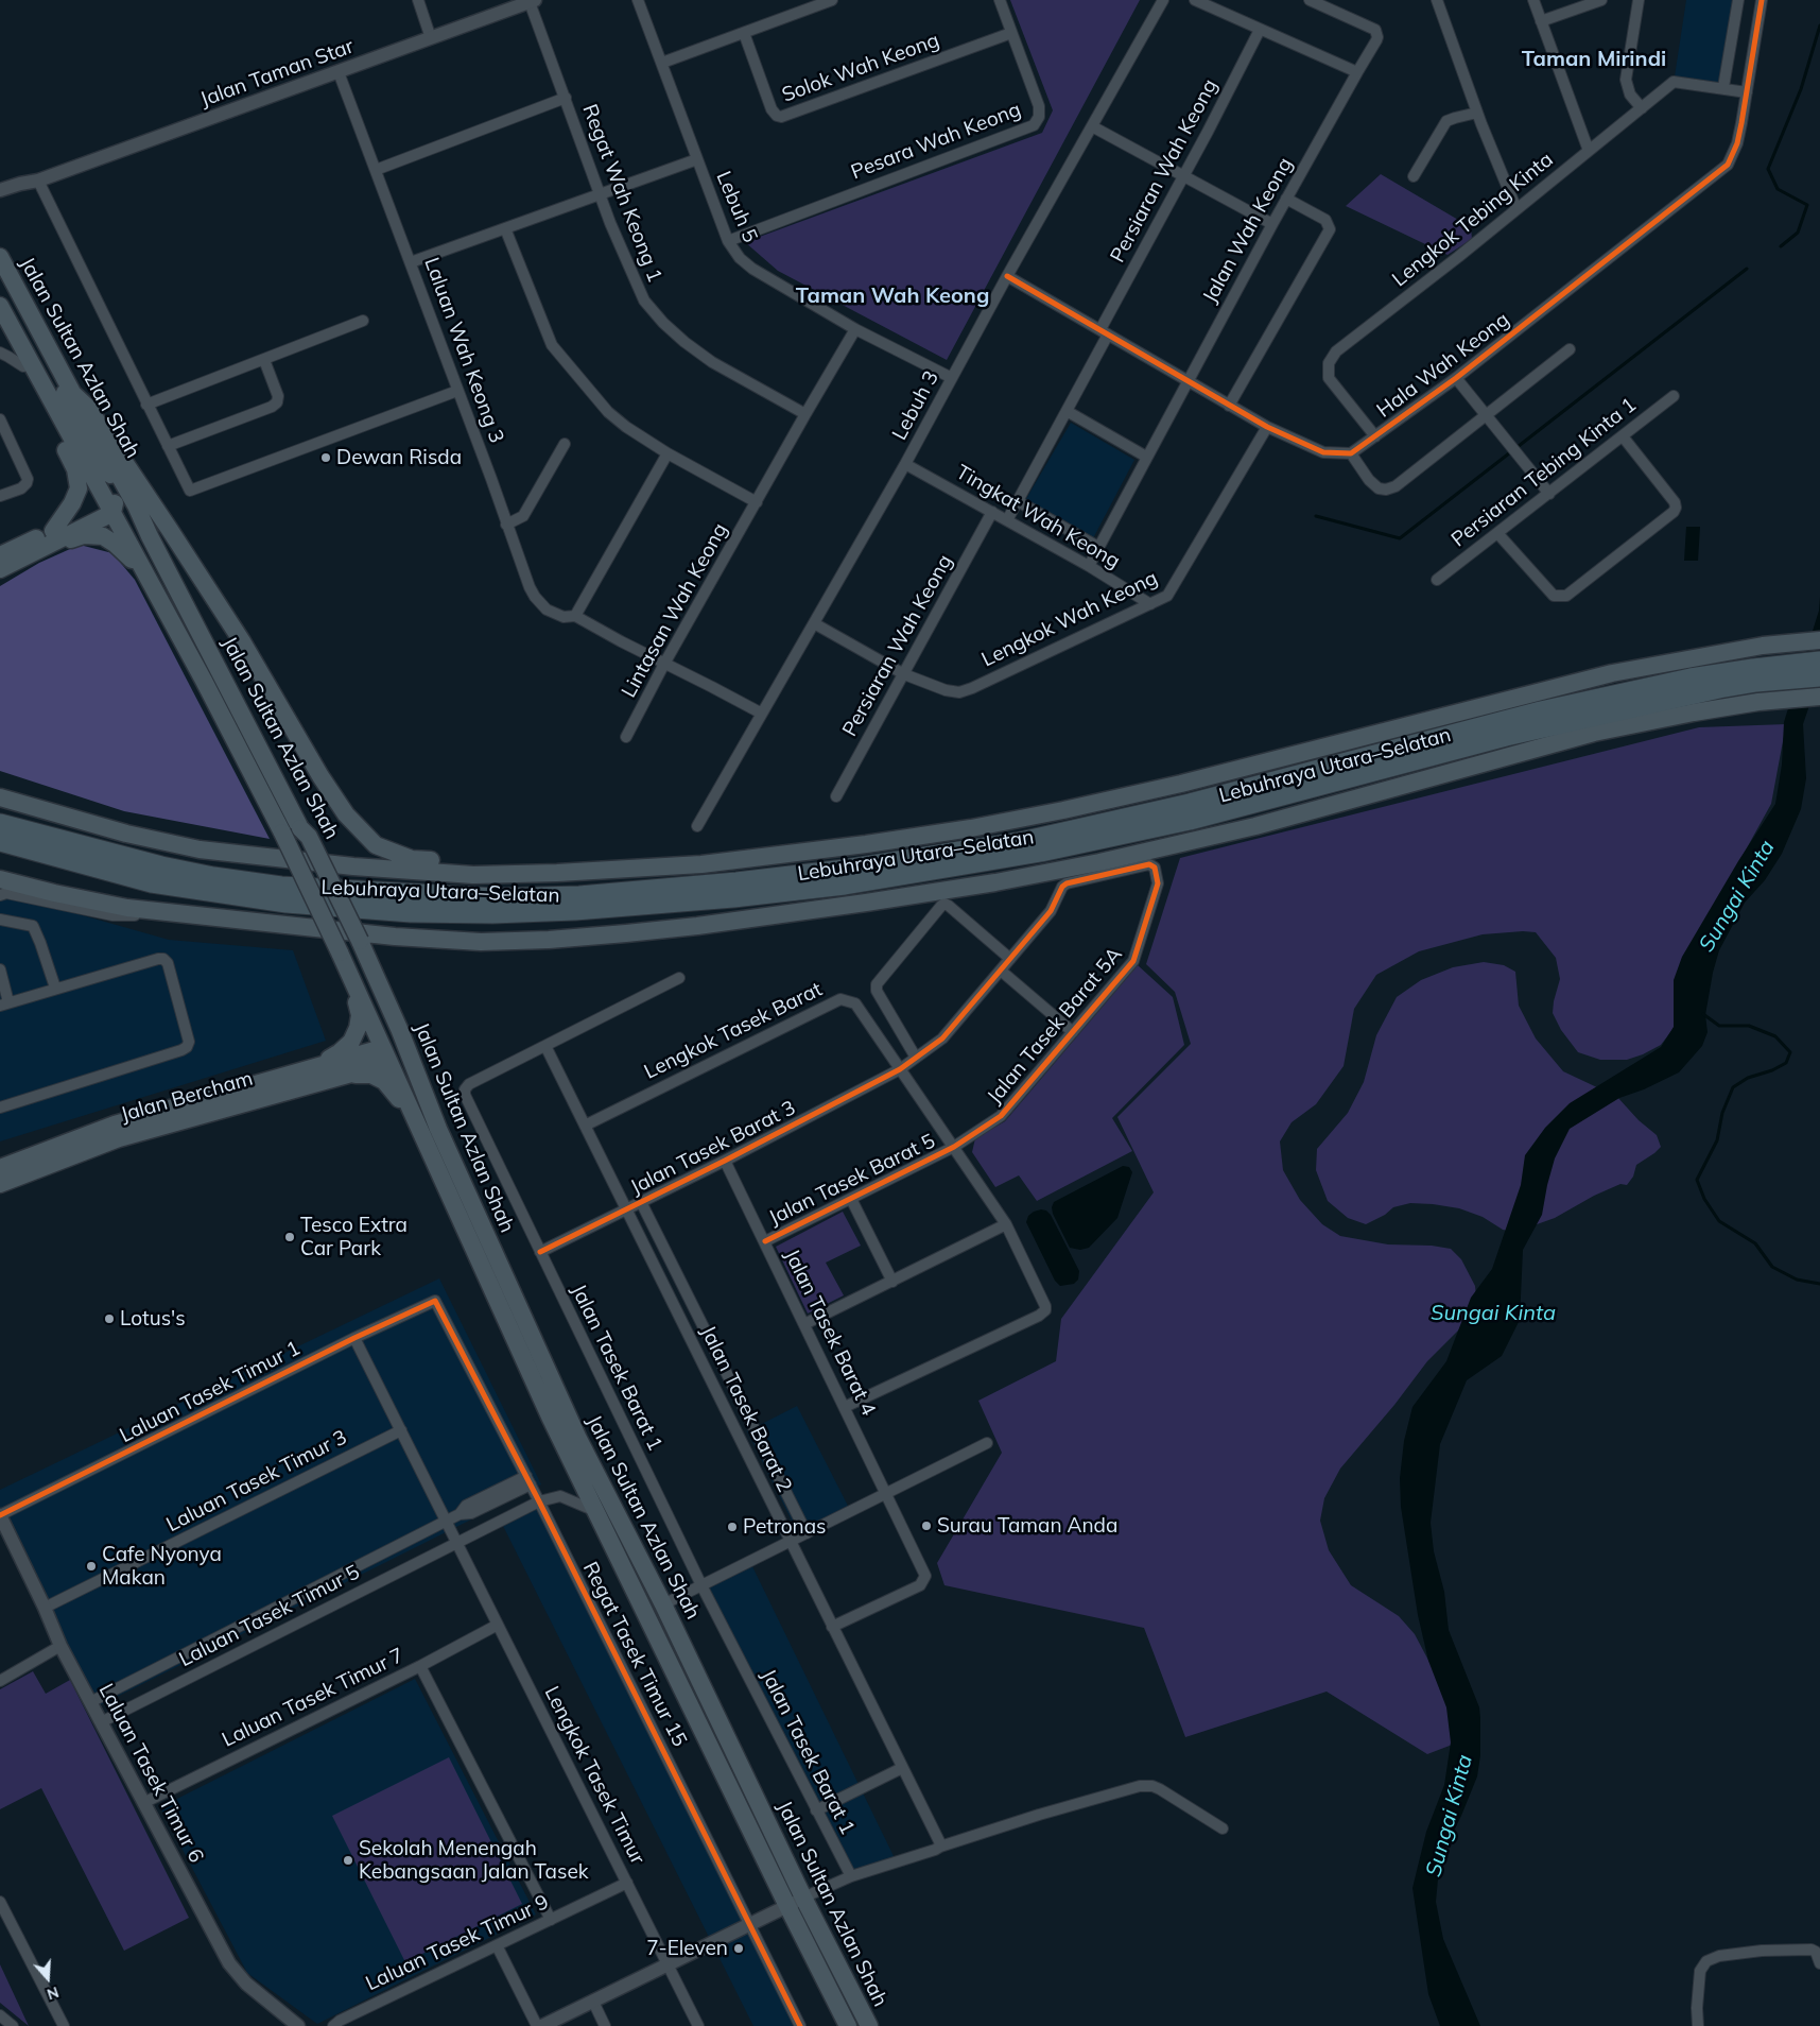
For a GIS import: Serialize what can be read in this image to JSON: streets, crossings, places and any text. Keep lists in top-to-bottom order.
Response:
{
  "streets": {
    "highway": ["Lebuhraya Utara–Selatan"],
    "main road": ["Jalan Sultan Azlan Shah", "Jalan Bercham"],
    "street": [
      "Solok Wah Keong",
      "Jalan Taman Star",
      "Pesara Wah Keong",
      "Persiaran Wah Keong",
      "Regat Wah Keong 1",
      "Lebuh 5",
      "Lengkok Tebing Kinta",
      "Jalan Wah Keong",
      "Laluan Wah Keong 3",
      "Hala Wah Keong",
      "Lebuh 3",
      "Persiaran Tebing Kinta 1",
      "Tingkat Wah Keong",
      "Lintasan Wah Keong",
      "Lengkok Wah Keong",
      "Jalan Tasek Barat 5A",
      "Lengkok Tasek Barat",
      "Jalan Tasek Barat 3",
      "Jalan Tasek Barat 5",
      "Jalan Tasek Barat 4",
      "Jalan Tasek Barat 1",
      "Laluan Tasek Timur 1",
      "Jalan Tasek Barat 2",
      "Laluan Tasek Timur 3",
      "Laluan Tasek Timur 5",
      "Regat Tasek Timur 15",
      "Laluan Tasek Timur 7",
      "Laluan Tasek Timur 6",
      "Lengkok Tasek Timur",
      "Laluan Tasek Timur 9"
    ]
  },
  "crossings": [
    ["Solok Wah Keong", "Pesara Wah Keong"],
    ["Jalan Taman Star", "Regat Wah Keong 1"],
    ["Jalan Taman Star", "Laluan Wah Keong 3"],
    ["Pesara Wah Keong", "Lebuh 5"],
    ["Persiaran Wah Keong", "Tingkat Wah Keong"],
    ["Persiaran Wah Keong", "Lengkok Wah Keong"],
    ["Regat Wah Keong 1", "Lintasan Wah Keong"],
    ["Lebuh 5", "Lebuh 3"],
    ["Lebuh 5", "Lintasan Wah Keong"],
    ["Lengkok Tebing Kinta", "Hala Wah Keong"],
    ["Jalan Wah Keong", "Tingkat Wah Keong"],
    ["Laluan Wah Keong 3", "Lebuh 3"],
    ["Laluan Wah Keong 3", "Lintasan Wah Keong"],
    ["Jalan Sultan Azlan Shah", "Jalan Bercham"],
    ["Lebuh 3", "Tingkat Wah Keong"],
    ["Lebuh 3", "Lengkok Wah Keong"],
    ["Tingkat Wah Keong", "Lengkok Wah Keong"],
    ["Jalan Tasek Barat 5A", "Lengkok Tasek Barat"],
    ["Jalan Tasek Barat 5A", "Jalan Tasek Barat 3"],
    ["Jalan Tasek Barat 5A", "Jalan Tasek Barat 5"],
    ["Lengkok Tasek Barat", "Jalan Tasek Barat 3"],
    ["Lengkok Tasek Barat", "Jalan Tasek Barat 5"],
    ["Lengkok Tasek Barat", "Jalan Tasek Barat 4"],
    ["Lengkok Tasek Barat", "Jalan Tasek Barat 2"],
    ["Jalan Tasek Barat 3", "Jalan Tasek Barat 4"],
    ["Jalan Tasek Barat 3", "Jalan Tasek Barat 1"],
    ["Jalan Tasek Barat 3", "Jalan Tasek Barat 2"],
    ["Jalan Tasek Barat 5", "Jalan Tasek Barat 4"],
    ["Jalan Tasek Barat 4", "Jalan Tasek Barat 2"],
    ["Jalan Tasek Barat 1", "Jalan Tasek Barat 2"],
    ["Laluan Tasek Timur 1", "Regat Tasek Timur 15"],
    ["Laluan Tasek Timur 1", "Laluan Tasek Timur 6"],
    ["Laluan Tasek Timur 1", "Lengkok Tasek Timur"],
    ["Laluan Tasek Timur 3", "Laluan Tasek Timur 6"],
    ["Laluan Tasek Timur 3", "Lengkok Tasek Timur"],
    ["Laluan Tasek Timur 5", "Laluan Tasek Timur 6"],
    ["Laluan Tasek Timur 5", "Lengkok Tasek Timur"],
    ["Laluan Tasek Timur 7", "Laluan Tasek Timur 6"],
    ["Laluan Tasek Timur 7", "Lengkok Tasek Timur"],
    ["Lengkok Tasek Timur", "Laluan Tasek Timur 9"]
  ],
  "districts": ["Taman Mirindi", "Taman Wah Keong"],
  "water": ["Sungai Kinta"],
  "places": [
    "Dewan Risda",
    "Tesco Extra Car Park",
    "Lotus's",
    "Surau Taman Anda",
    "Petronas",
    "Cafe Nyonya Makan",
    "Sekolah Menengah Kebangsaan Jalan Tasek",
    "7-Eleven"
  ],
  "north": "bottom"
}
